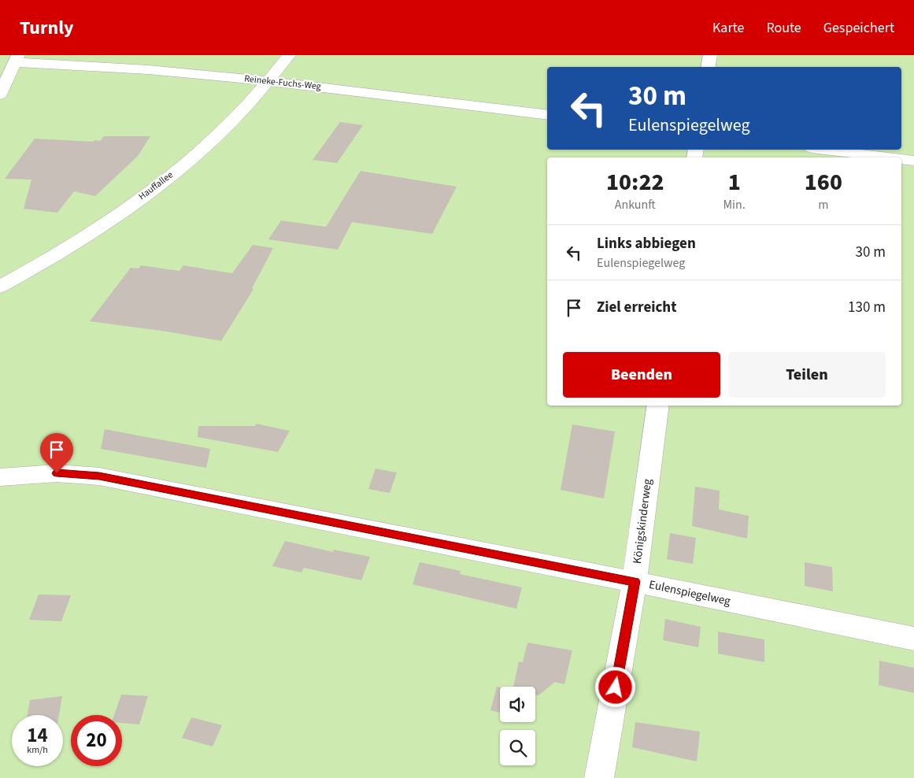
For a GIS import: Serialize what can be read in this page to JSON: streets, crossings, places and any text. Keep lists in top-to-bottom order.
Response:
{
  "streets": {
    "lane": [
      "Reineke-Fuchs-Weg",
      "Hauffallee",
      "Königskinderweg",
      "Eulenspiegelweg"
    ]
  },
  "crossings": [
    ["Reineke-Fuchs-Weg", "Hauffallee"],
    ["Königskinderweg", "Eulenspiegelweg"]
  ],
  "page": {
    "header": "Turnly",
    "nav": ["Karte", "Route", "Gespeichert"],
    "turn": ["30 m", "Eulenspiegelweg"],
    "eta": [
      "10:22",
      "Ankunft",
      "1",
      "Min.",
      "160",
      "m"
    ],
    "list": [
      {
        "name": "Links abbiegen",
        "note": "Eulenspiegelweg",
        "value": "30 m"
      },
      {
        "name": "Ziel erreicht",
        "value": "130 m"
      }
    ],
    "buttons": ["Beenden", "Teilen"],
    "speed": "14 km/h",
    "limit": "20"
  }
}
